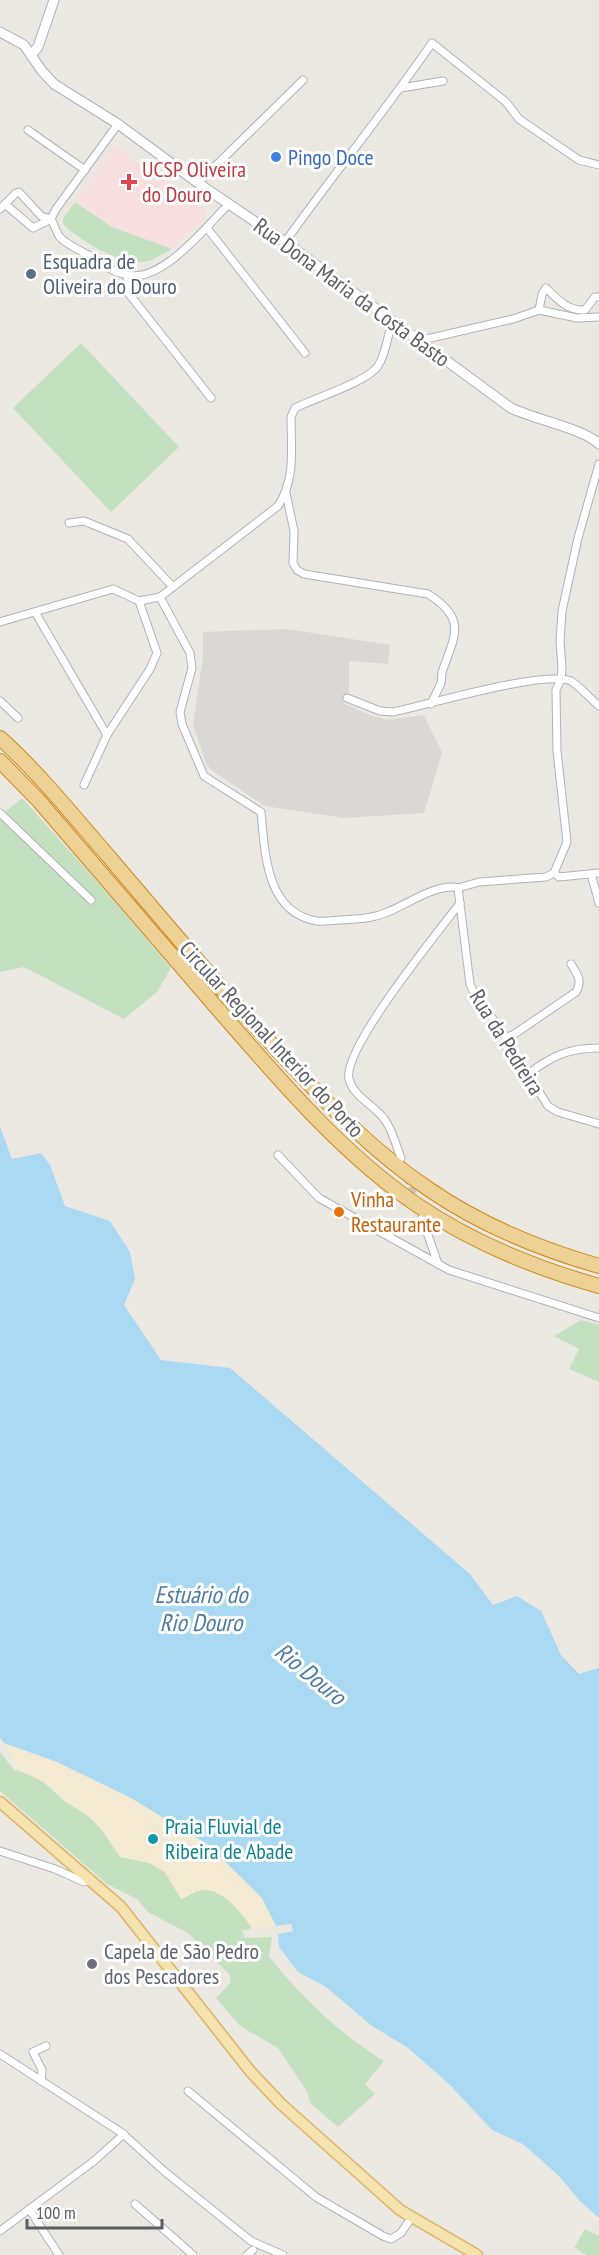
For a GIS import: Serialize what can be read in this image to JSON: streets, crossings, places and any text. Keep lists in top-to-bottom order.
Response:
{
  "streets": {
    "highway": ["Circular Regional Interior do Porto"],
    "street": ["Rua Dona Maria da Costa Basto", "Rua da Pedreira"]
  },
  "water": ["Estuário do Rio Douro", "Rio Douro"],
  "places": {
    "other": [
      "Pingo Doce",
      "Esquadra de Oliveira do Douro",
      "Vinha Restaurante",
      "Praia Fluvial de Ribeira de Abade",
      "Capela de São Pedro dos Pescadores"
    ],
    "health": ["UCSP Oliveira do Douro"]
  },
  "scale_bar": "100 m"
}
